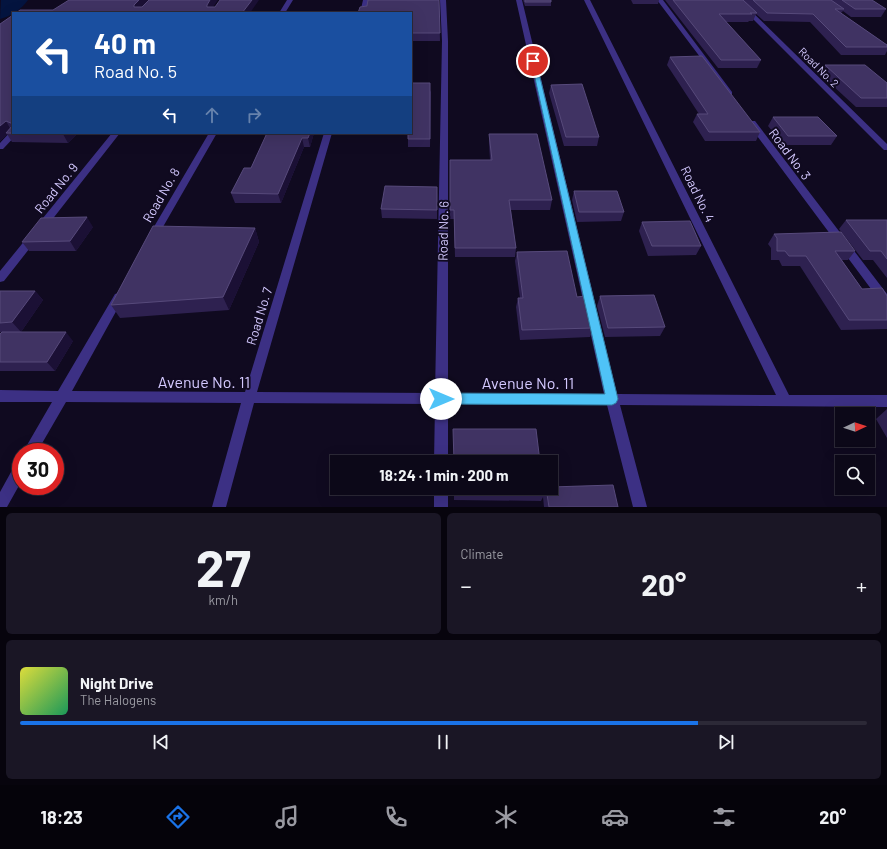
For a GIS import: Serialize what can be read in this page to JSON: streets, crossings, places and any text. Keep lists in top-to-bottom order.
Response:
{
  "streets": {
    "street": [
      "Road No. 2",
      "Road No. 3",
      "Road No. 9",
      "Road No. 4",
      "Road No. 8",
      "Road No. 6",
      "Road No. 7",
      "Avenue No. 11"
    ]
  },
  "crossings": [
    ["Road No. 4", "Avenue No. 11"],
    ["Road No. 6", "Avenue No. 11"],
    ["Road No. 7", "Avenue No. 11"]
  ],
  "north": "right",
  "page": {
    "turn": ["40 m", "Road No. 5"],
    "limit": "30",
    "trip": "18:24 · 1 min · 200 m",
    "tile": [
      ["27", "km/h"],
      "Climate"
    ],
    "heat": ["−", "20°", "+"],
    "song": ["Night Drive", "The Halogens"],
    "tabs": ["18:23", "20°"]
  }
}
